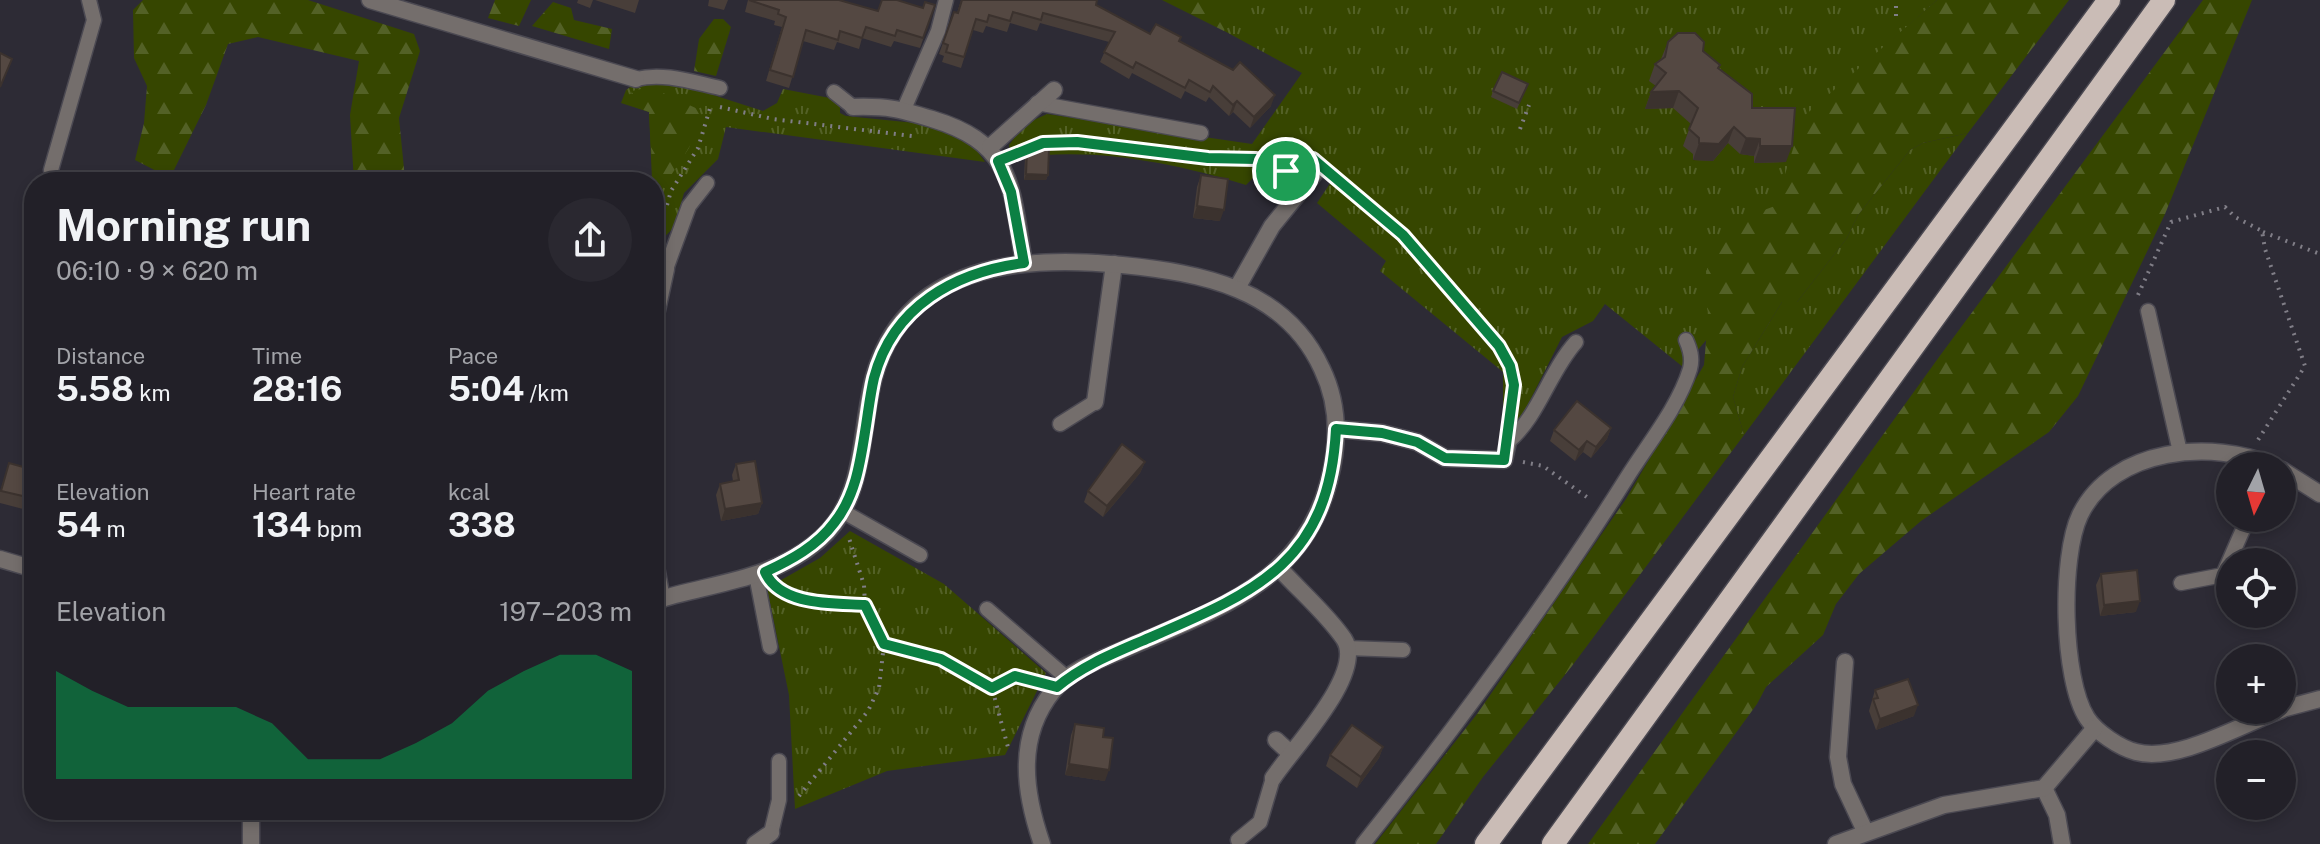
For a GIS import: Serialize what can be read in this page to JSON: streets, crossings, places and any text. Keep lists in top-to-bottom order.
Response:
{
  "north": "bottom",
  "page": {
    "heading": ["Morning run", "06:10 · 9 × 620 m"],
    "stats": [
      ["Distance", "5.58 km"],
      ["Time", "28:16"],
      ["Pace", "5:04 /km"],
      ["Elevation", "54 m"],
      ["Heart rate", "134 bpm"],
      ["kcal", "338"]
    ],
    "map_buttons": ["+", "−"],
    "chart": ["Elevation", "197–203 m"]
  }
}
